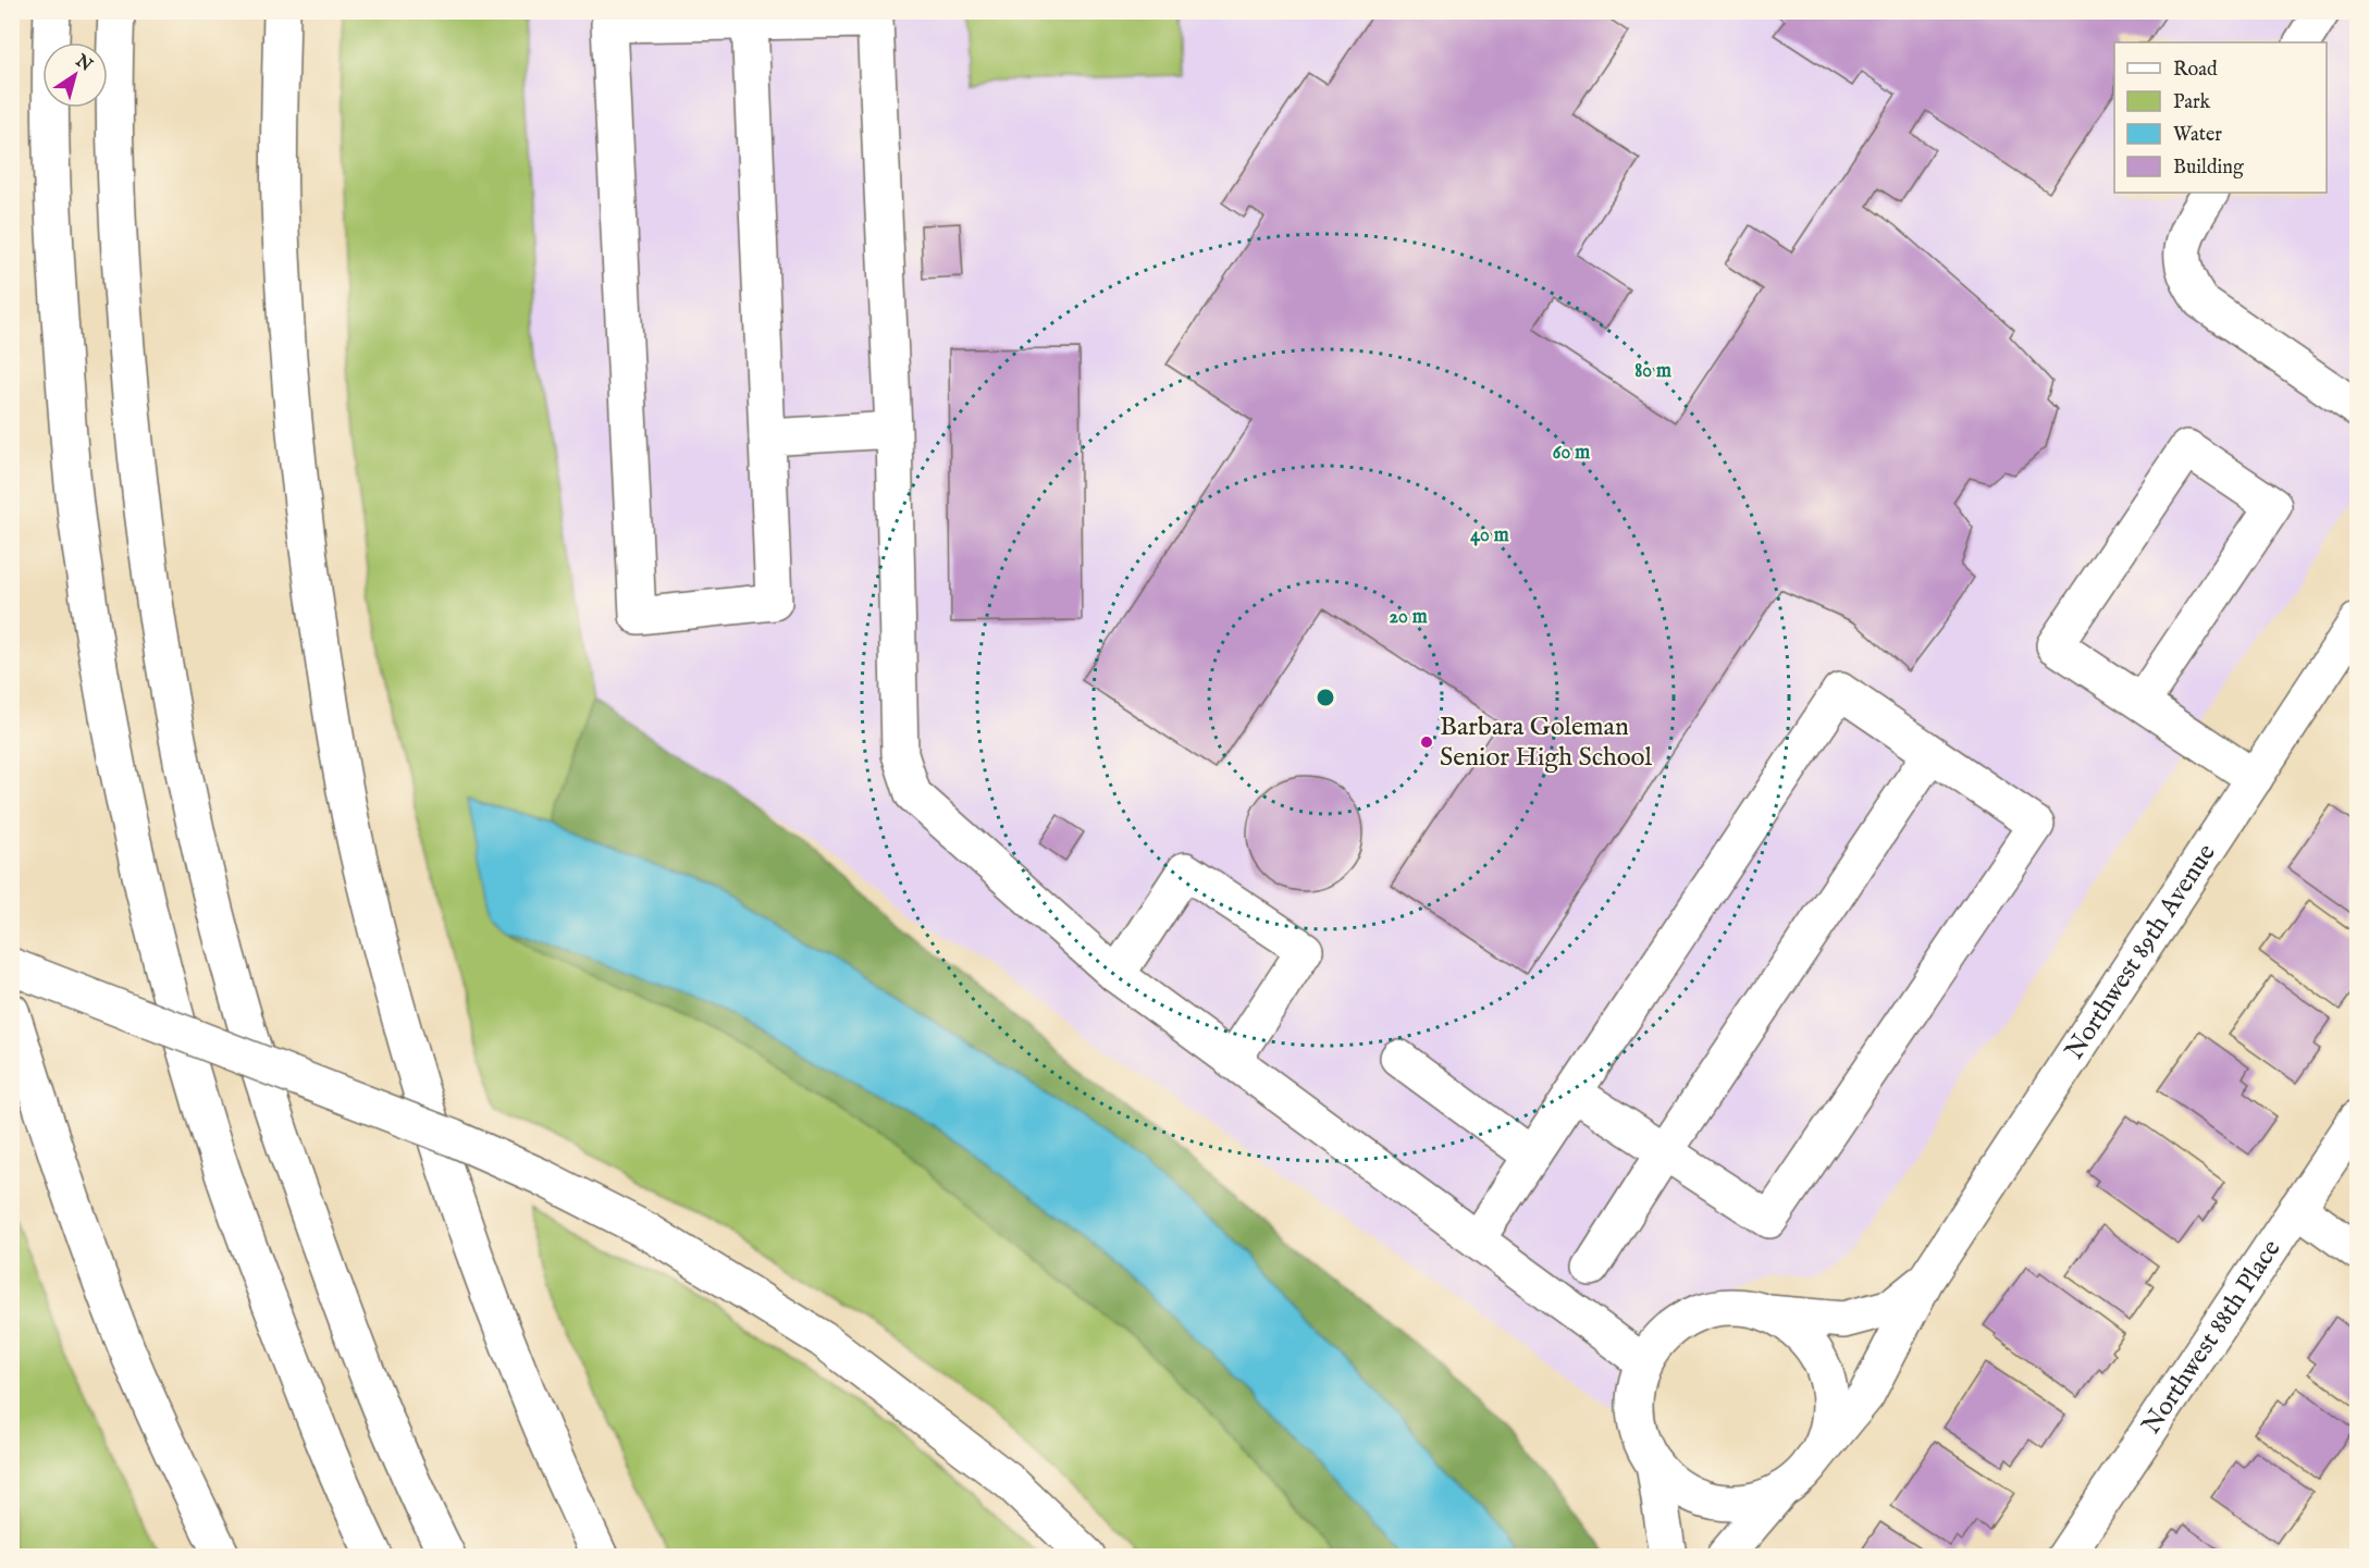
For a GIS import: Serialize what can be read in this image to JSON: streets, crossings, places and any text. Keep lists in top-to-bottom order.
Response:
{
  "streets": {
    "main road": ["Northwest 89th Avenue", "Northwest 88th Place"]
  },
  "places": ["Barbara Goleman Senior High School"],
  "legend": [
    "Road",
    "Park",
    "Water",
    "Building"
  ],
  "north": "top right",
  "rings": [
    "80 m",
    "60 m",
    "40 m",
    "20 m"
  ]
}
